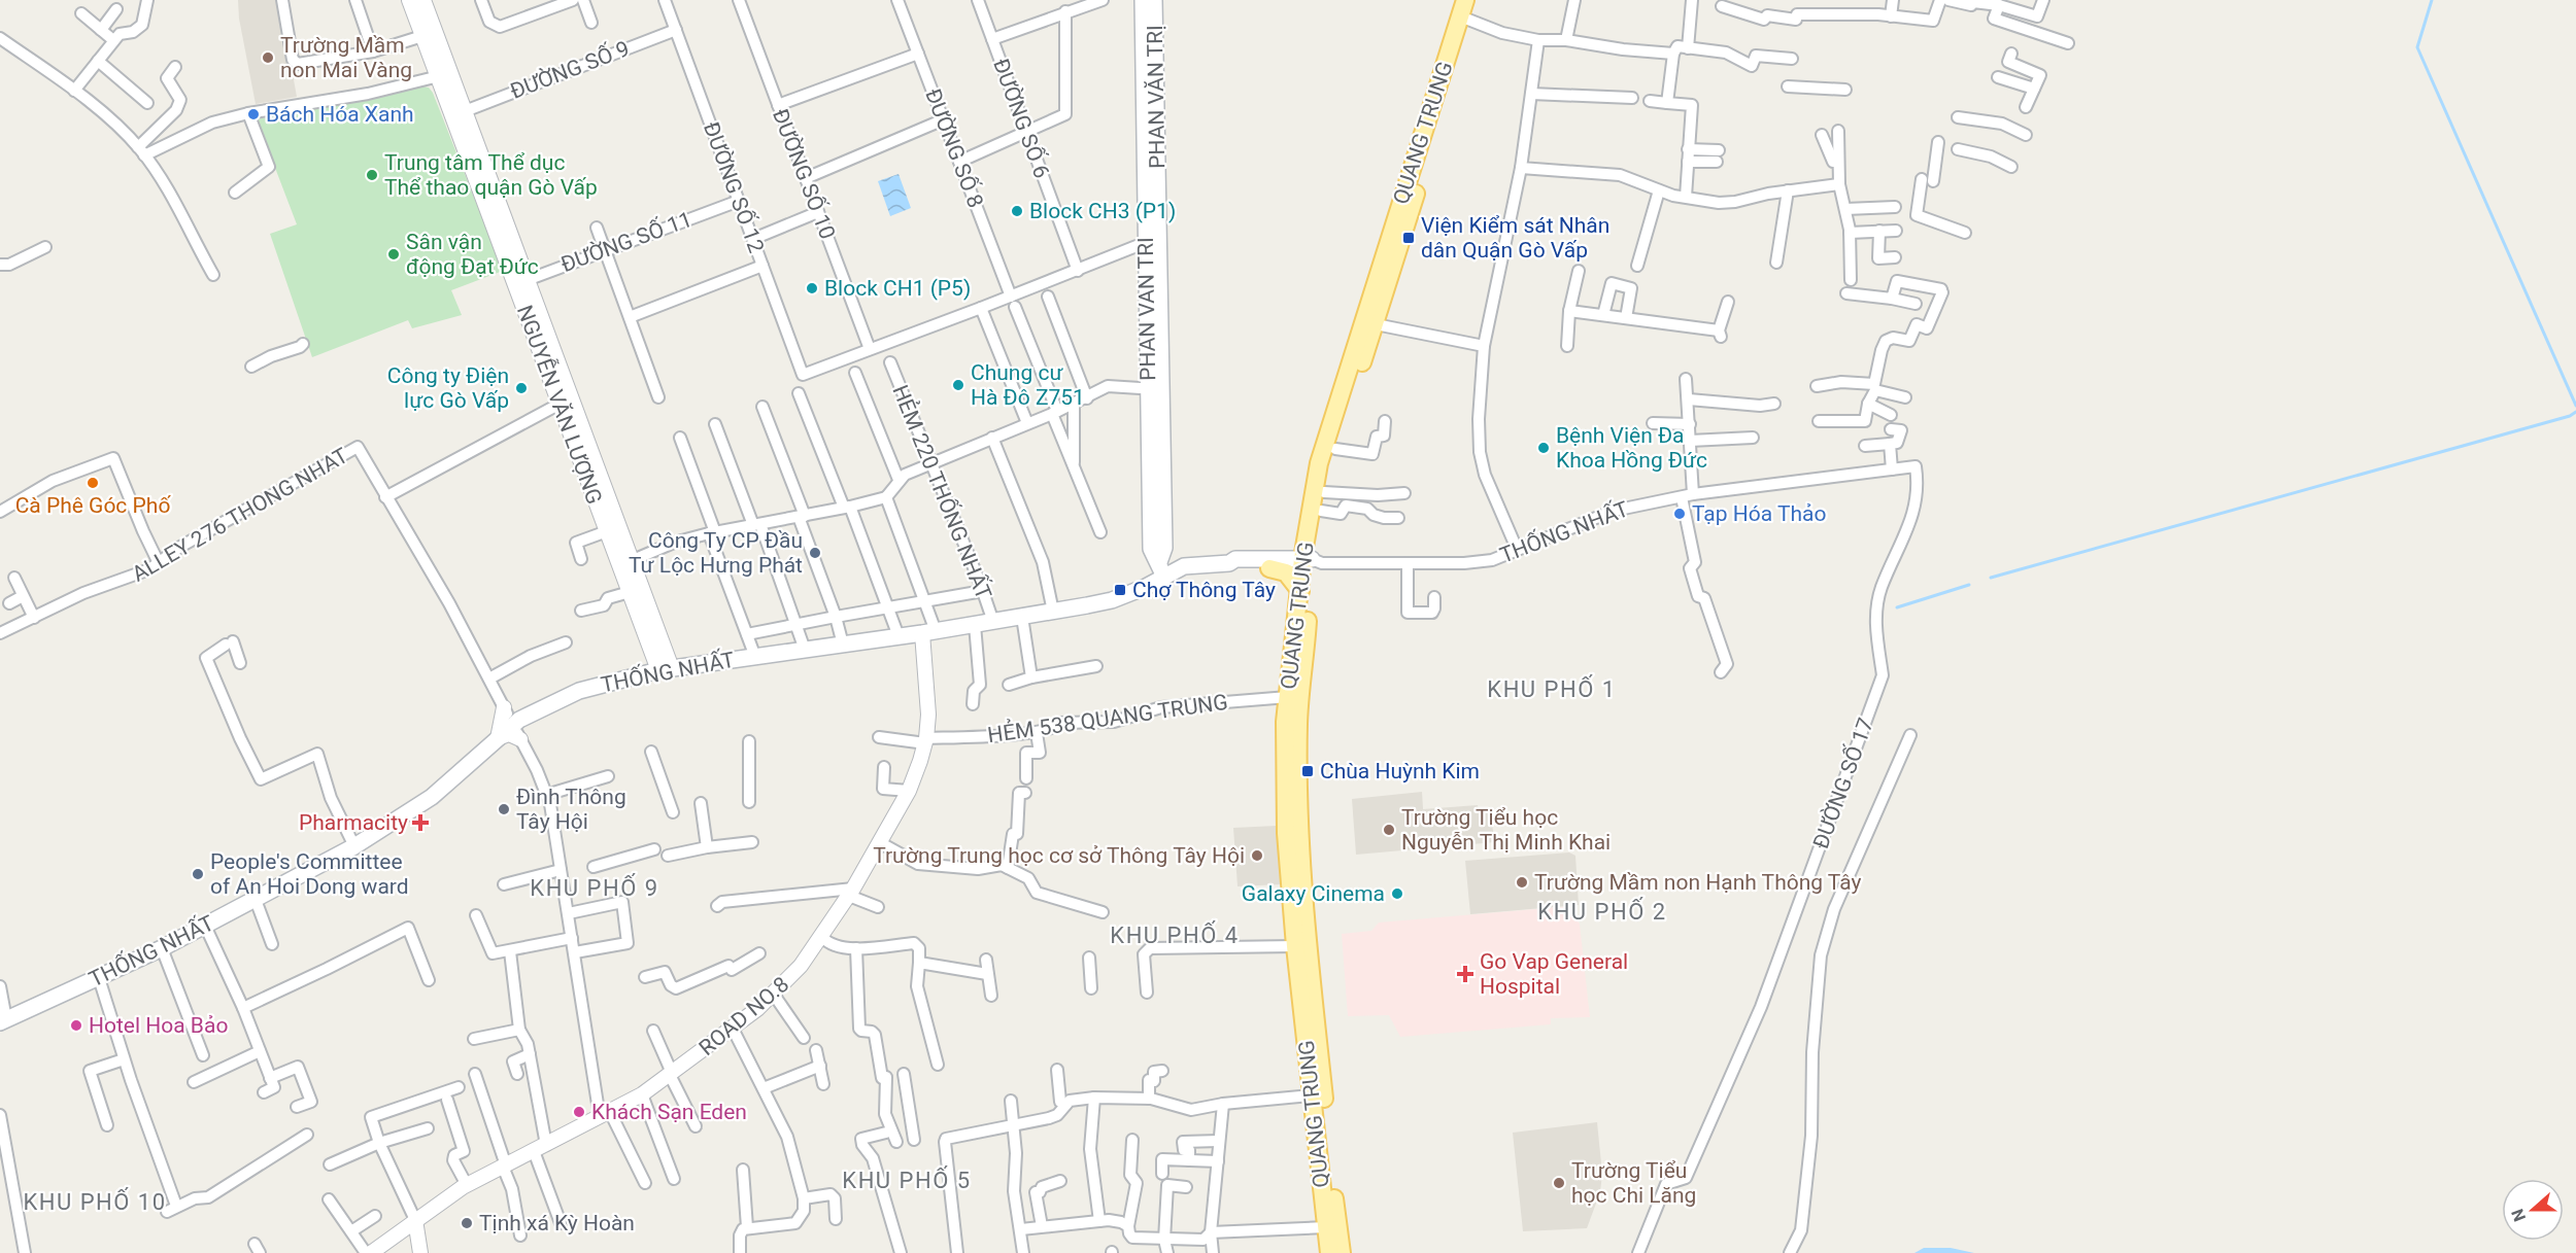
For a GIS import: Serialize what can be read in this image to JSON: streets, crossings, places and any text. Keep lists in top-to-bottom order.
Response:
{
  "streets": {
    "main road": [
      "PHAN VĂN TRỊ",
      "QUANG TRUNG",
      "PHAN VAN TRI",
      "THỐNG NHẤT"
    ],
    "street": [
      "ĐƯỜNG SỐ 9",
      "ĐƯỜNG SỐ 6",
      "ĐƯỜNG SỐ 8",
      "ĐƯỜNG SỐ 10",
      "ĐƯỜNG SỐ 12",
      "ĐƯỜNG SỐ 11",
      "NGUYỄN VĂN LƯỢNG",
      "HẺM 220 THỐNG NHẤT",
      "ALLEY 276 THONG NHAT",
      "HẺM 538 QUANG TRUNG",
      "ĐƯỜNG SỐ 17",
      "ROAD NO.8"
    ]
  },
  "crossings": [
    ["ĐƯỜNG SỐ 9", "ĐƯỜNG SỐ 12"],
    ["ĐƯỜNG SỐ 9", "NGUYỄN VĂN LƯỢNG"],
    ["PHAN VĂN TRỊ", "PHAN VAN TRI"],
    ["PHAN VĂN TRỊ", "THỐNG NHẤT"],
    ["QUANG TRUNG", "THỐNG NHẤT"],
    ["QUANG TRUNG", "HẺM 538 QUANG TRUNG"],
    ["ĐƯỜNG SỐ 10", "ĐƯỜNG SỐ 12"],
    ["ĐƯỜNG SỐ 12", "ĐƯỜNG SỐ 11"],
    ["ĐƯỜNG SỐ 11", "NGUYỄN VĂN LƯỢNG"],
    ["NGUYỄN VĂN LƯỢNG", "THỐNG NHẤT"],
    ["HẺM 220 THỐNG NHẤT", "THỐNG NHẤT"],
    ["ALLEY 276 THONG NHAT", "THỐNG NHẤT"],
    ["ALLEY 276 THONG NHAT", "ROAD NO.8"],
    ["THỐNG NHẤT", "ĐƯỜNG SỐ 17"],
    ["THỐNG NHẤT", "ROAD NO.8"],
    ["HẺM 538 QUANG TRUNG", "ROAD NO.8"]
  ],
  "districts": [
    "KHU PHỐ 1",
    "KHU PHỐ 9",
    "KHU PHỐ 2",
    "KHU PHỐ 4",
    "KHU PHỐ 5",
    "KHU PHỐ 10"
  ],
  "places": {
    "other": [
      "Trường Mầm non Mai Vàng",
      "Bách Hóa Xanh",
      "Trung tâm Thể dục Thể thao quận Gò Vấp",
      "Block CH3 (P1)",
      "Sân vận động Đạt Đức",
      "Block CH1 (P5)",
      "Chung cư Hà Đô Z751",
      "Công ty Điện lực Gò Vấp",
      "Bệnh Viện Đa Khoa Hồng Đức",
      "Cà Phê Góc Phố",
      "Tạp Hóa Thảo",
      "Công Ty CP Đầu Tư Lộc Hưng Phát",
      "Đình Thông Tây Hội",
      "Trường Tiểu học Nguyễn Thị Minh Khai",
      "Trường Trung học cơ sở Thông Tây Hội",
      "People's Committee of An Hoi Dong ward",
      "Trường Mầm non Hạnh Thông Tây",
      "Galaxy Cinema",
      "Hotel Hoa Bảo",
      "Khách Sạn Eden",
      "Trường Tiểu học Chi Lăng",
      "Tịnh xá Kỳ Hoàn"
    ],
    "transit": ["Viện Kiểm sát Nhân dân Quận Gò Vấp", "Chợ Thông Tây", "Chùa Huỳnh Kim"],
    "health": ["Pharmacity", "Go Vap General Hospital"]
  },
  "north": "left"
}
